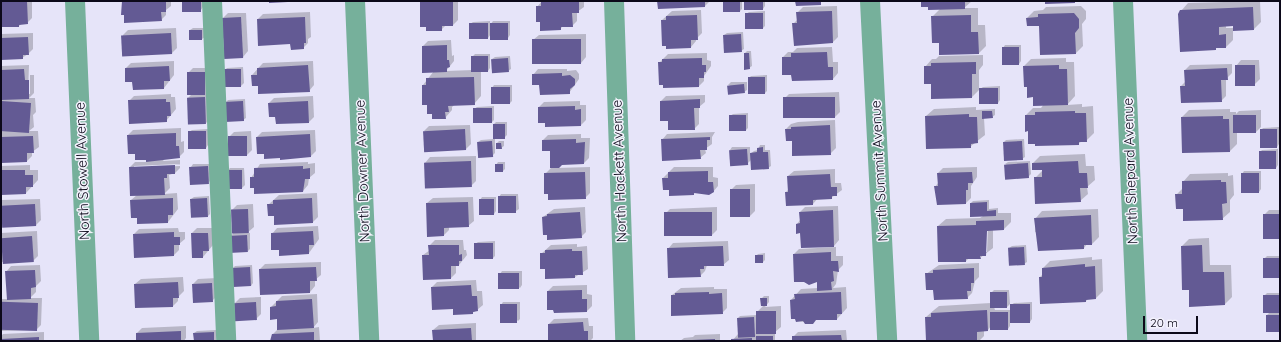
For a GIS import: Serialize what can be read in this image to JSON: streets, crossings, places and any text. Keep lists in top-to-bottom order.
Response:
{
  "streets": {
    "street": [
      "North Stowell Avenue",
      "North Downer Avenue",
      "North Hackett Avenue",
      "North Summit Avenue",
      "North Shepard Avenue"
    ]
  },
  "scale_bar": "20 m"
}
